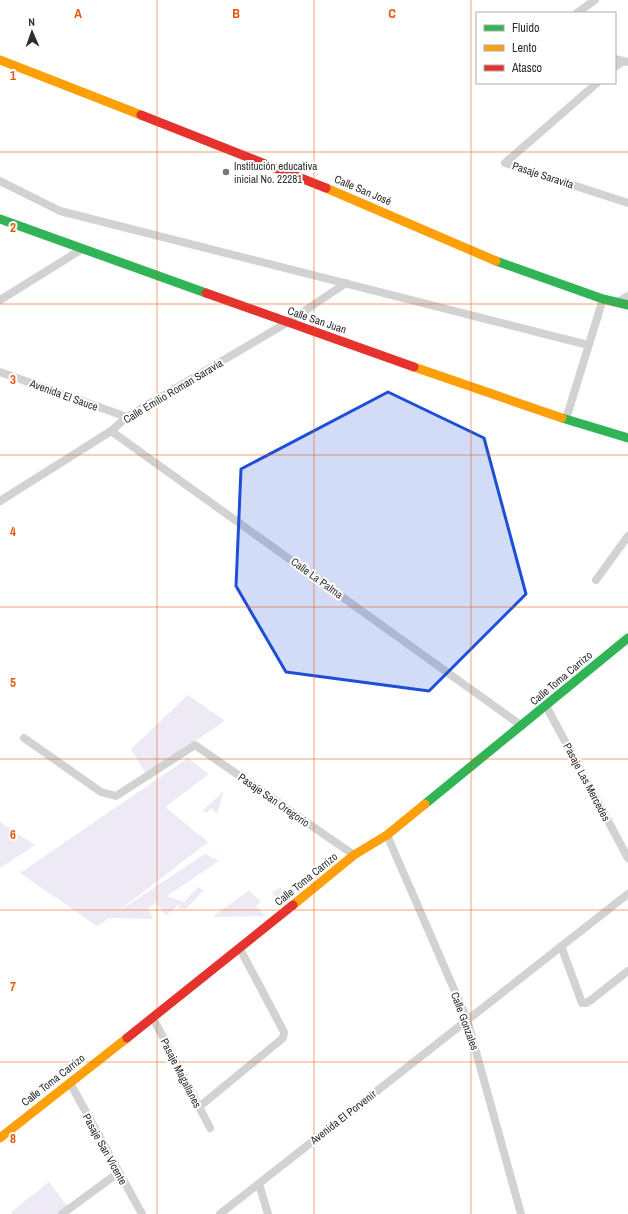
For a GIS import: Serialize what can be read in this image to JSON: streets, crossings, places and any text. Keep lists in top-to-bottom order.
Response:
{
  "streets": {
    "street": [
      "Pasaje Saravita",
      "Calle San José",
      "Calle San Juan",
      "Calle Emilio Roman Saravia",
      "Avenida El Sauce",
      "Calle La Palma",
      "Calle Toma Carrizo",
      "Pasaje Las Mercedes",
      "Pasaje San Oregorio",
      "Calle Gonzales",
      "Pasaje Magallanes",
      "Avenida El Porvenir",
      "Pasaje San Vicente"
    ]
  },
  "crossings": [
    ["Calle San Juan", "Calle Emilio Roman Saravia"],
    ["Calle Emilio Roman Saravia", "Avenida El Sauce"],
    ["Calle Emilio Roman Saravia", "Calle La Palma"],
    ["Calle La Palma", "Calle Toma Carrizo"],
    ["Calle Toma Carrizo", "Pasaje Las Mercedes"],
    ["Calle Toma Carrizo", "Pasaje San Oregorio"],
    ["Calle Toma Carrizo", "Calle Gonzales"],
    ["Calle Toma Carrizo", "Pasaje Magallanes"],
    ["Calle Toma Carrizo", "Pasaje San Vicente"],
    ["Calle Gonzales", "Avenida El Porvenir"]
  ],
  "places": ["Institución educativa inicial No. 22281"],
  "legend": ["Fluido", "Lento", "Atasco"],
  "north": "top",
  "grid": {
    "columns": ["A", "B", "C"],
    "rows": [
      "1",
      "2",
      "3",
      "4",
      "5",
      "6",
      "7",
      "8"
    ]
  }
}
